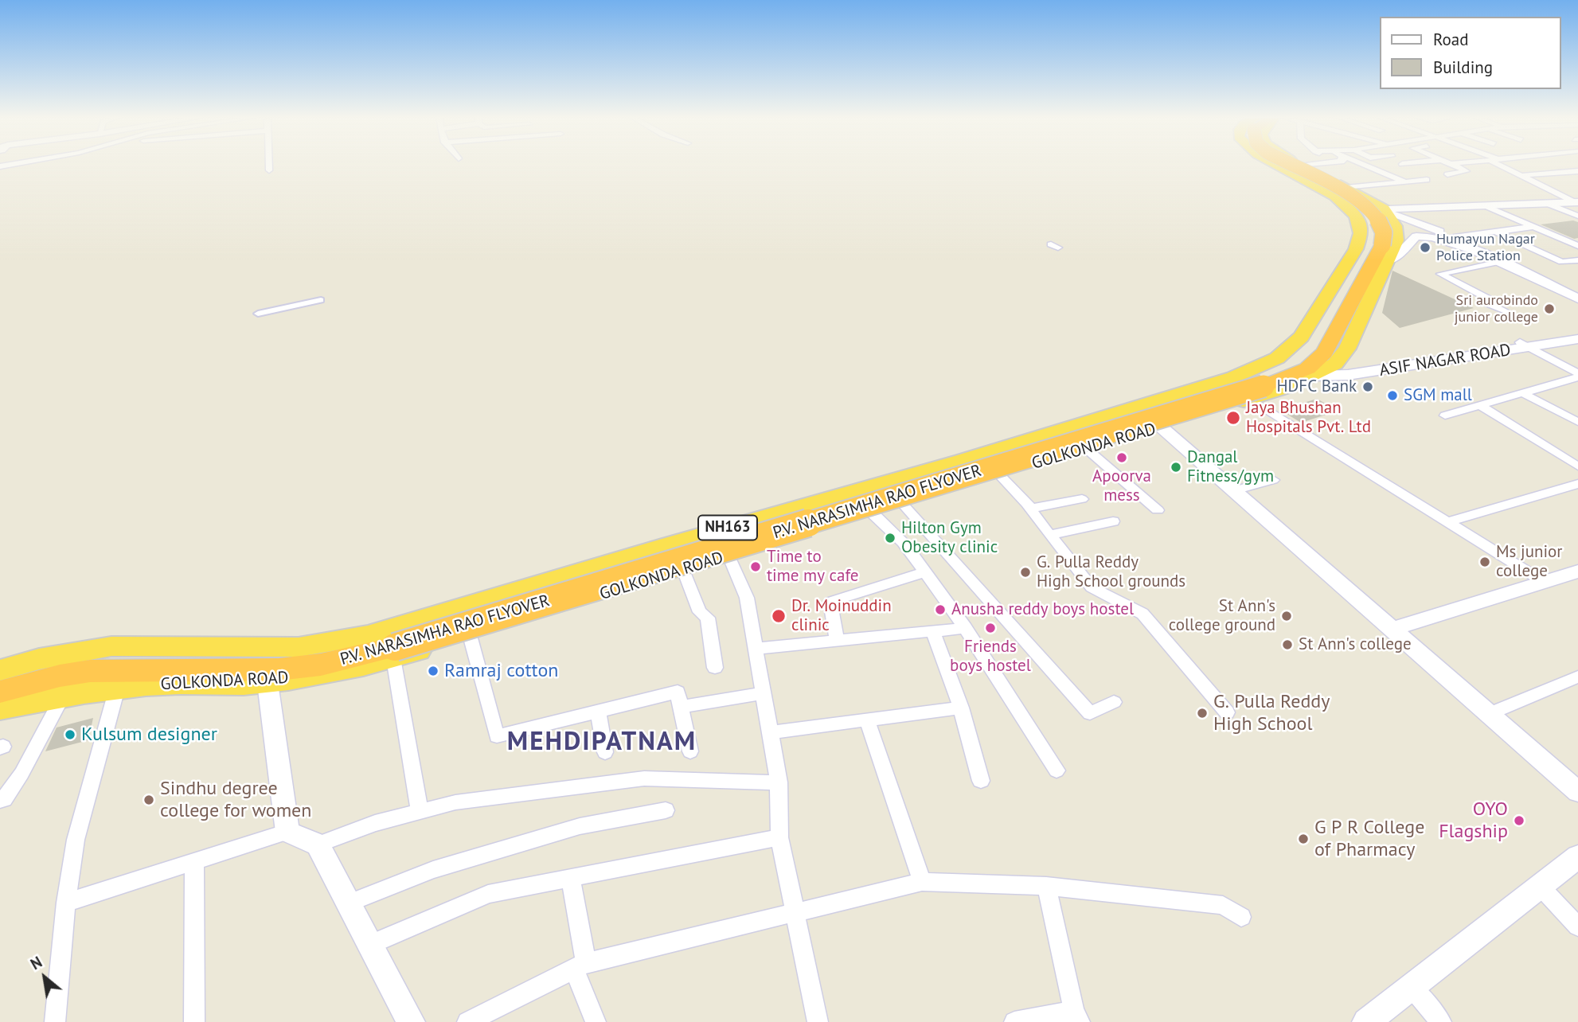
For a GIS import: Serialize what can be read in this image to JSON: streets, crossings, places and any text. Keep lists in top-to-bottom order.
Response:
{
  "streets": {
    "highway": ["GOLKONDA ROAD", "P.V. NARASIMHA RAO FLYOVER", "NH163"],
    "main road": ["ASIF NAGAR ROAD"]
  },
  "crossings": [
    ["ASIF NAGAR ROAD", "GOLKONDA ROAD"]
  ],
  "districts": ["MEHDIPATNAM"],
  "places": [
    "Humayun Nagar Police Station",
    "Sri aurobindo junior college",
    "HDFC Bank",
    "SGM mall",
    "Jaya Bhushan Hospitals Pvt. Ltd",
    "Apoorva mess",
    "Dangal Fitness/gym",
    "Hilton Gym Obesity clinic",
    "Ms junior college",
    "Time to time my cafe",
    "G. Pulla Reddy High School grounds",
    "Anusha reddy boys hostel",
    "Dr. Moinuddin clinic",
    "St Ann's college ground",
    "Friends boys hostel",
    "St Ann's college",
    "Ramraj cotton",
    "G. Pulla Reddy High School",
    "Kulsum designer",
    "Sindhu degree college for women",
    "OYO Flagship",
    "G P R College of Pharmacy"
  ],
  "legend": ["Road", "Building"],
  "north": "top left"
}
